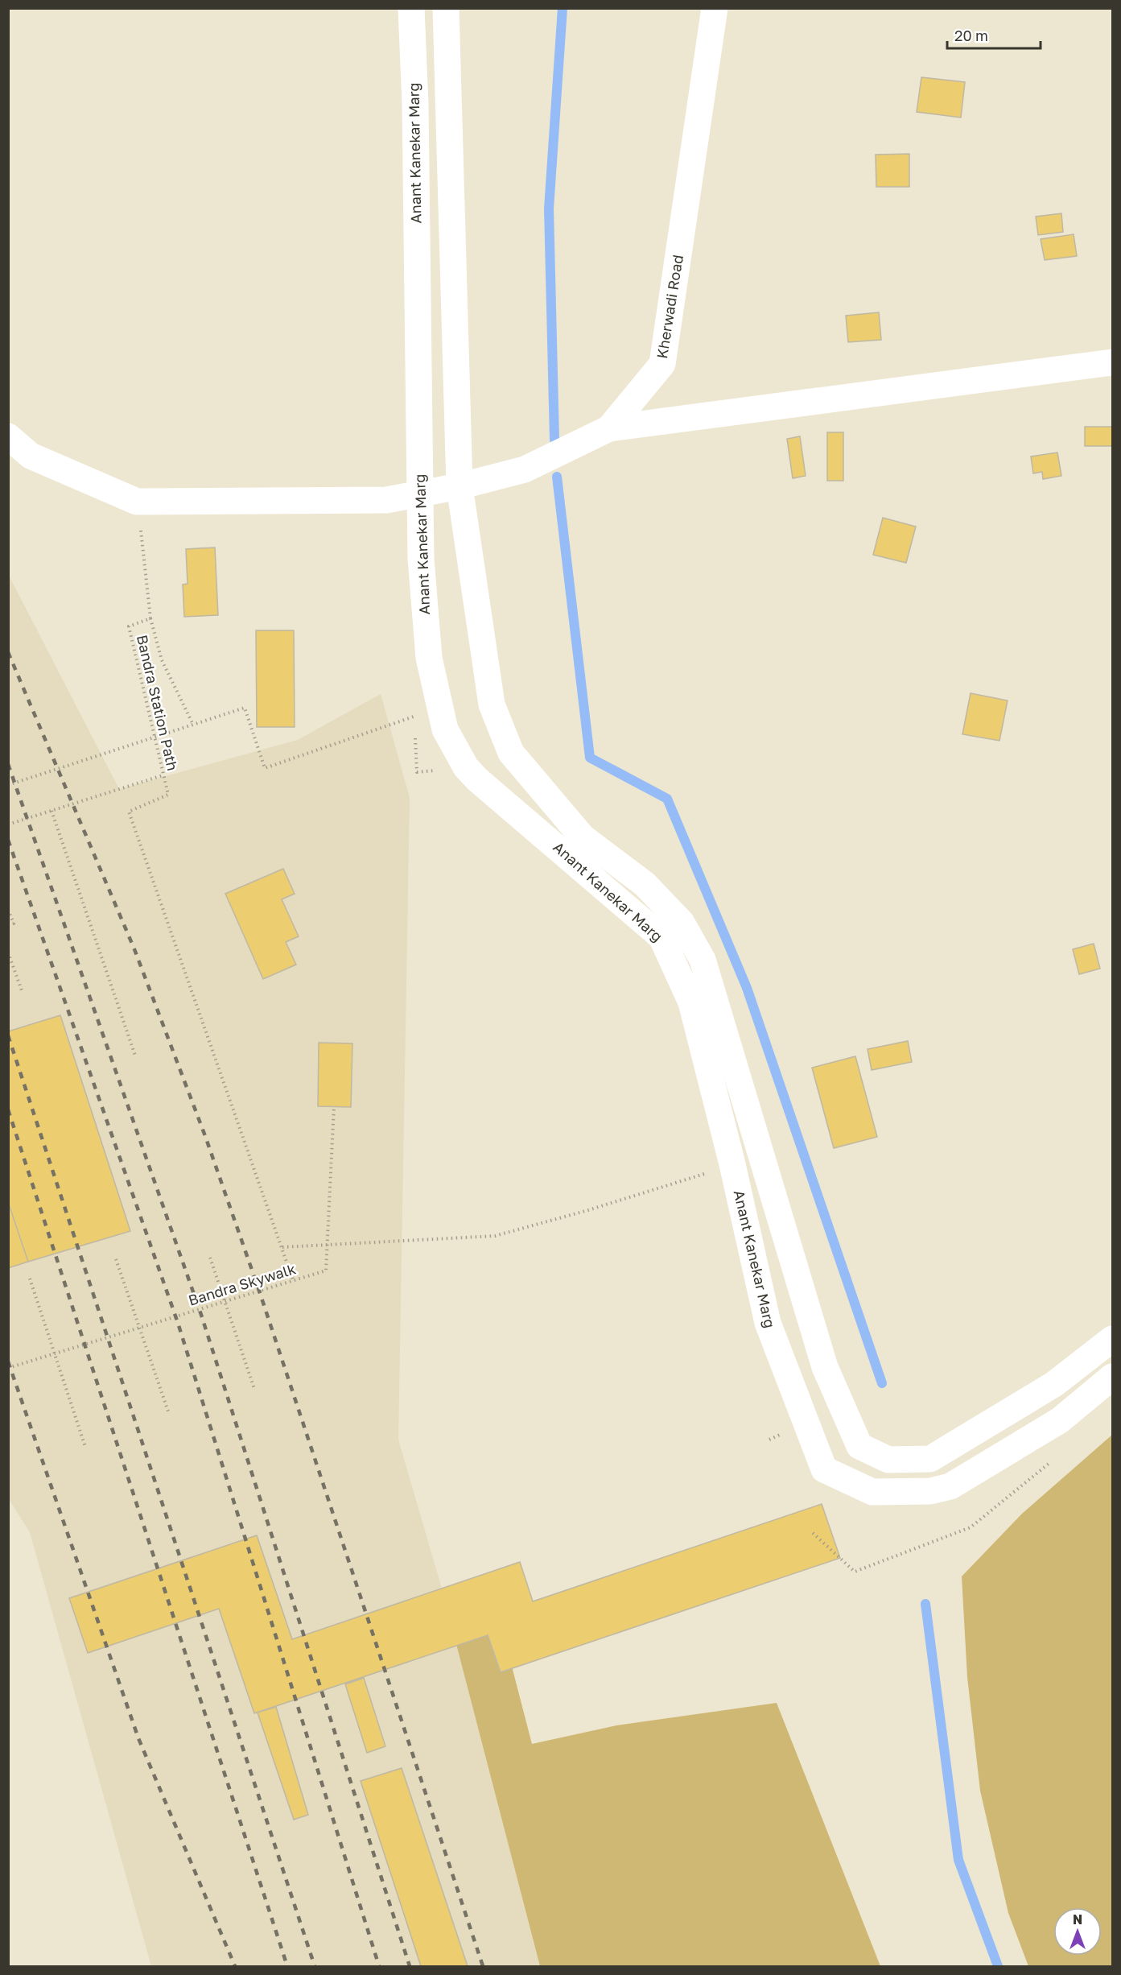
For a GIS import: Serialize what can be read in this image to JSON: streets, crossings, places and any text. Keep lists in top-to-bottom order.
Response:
{
  "streets": {
    "street": ["Anant Kanekar Marg", "Kherwadi Road"],
    "path": ["Bandra Station Path", "Bandra Skywalk"]
  },
  "crossings": [
    ["Anant Kanekar Marg", "Kherwadi Road"],
    ["Kherwadi Road", "Bandra Station Path"]
  ],
  "scale_bar": "20 m",
  "north": "top"
}
